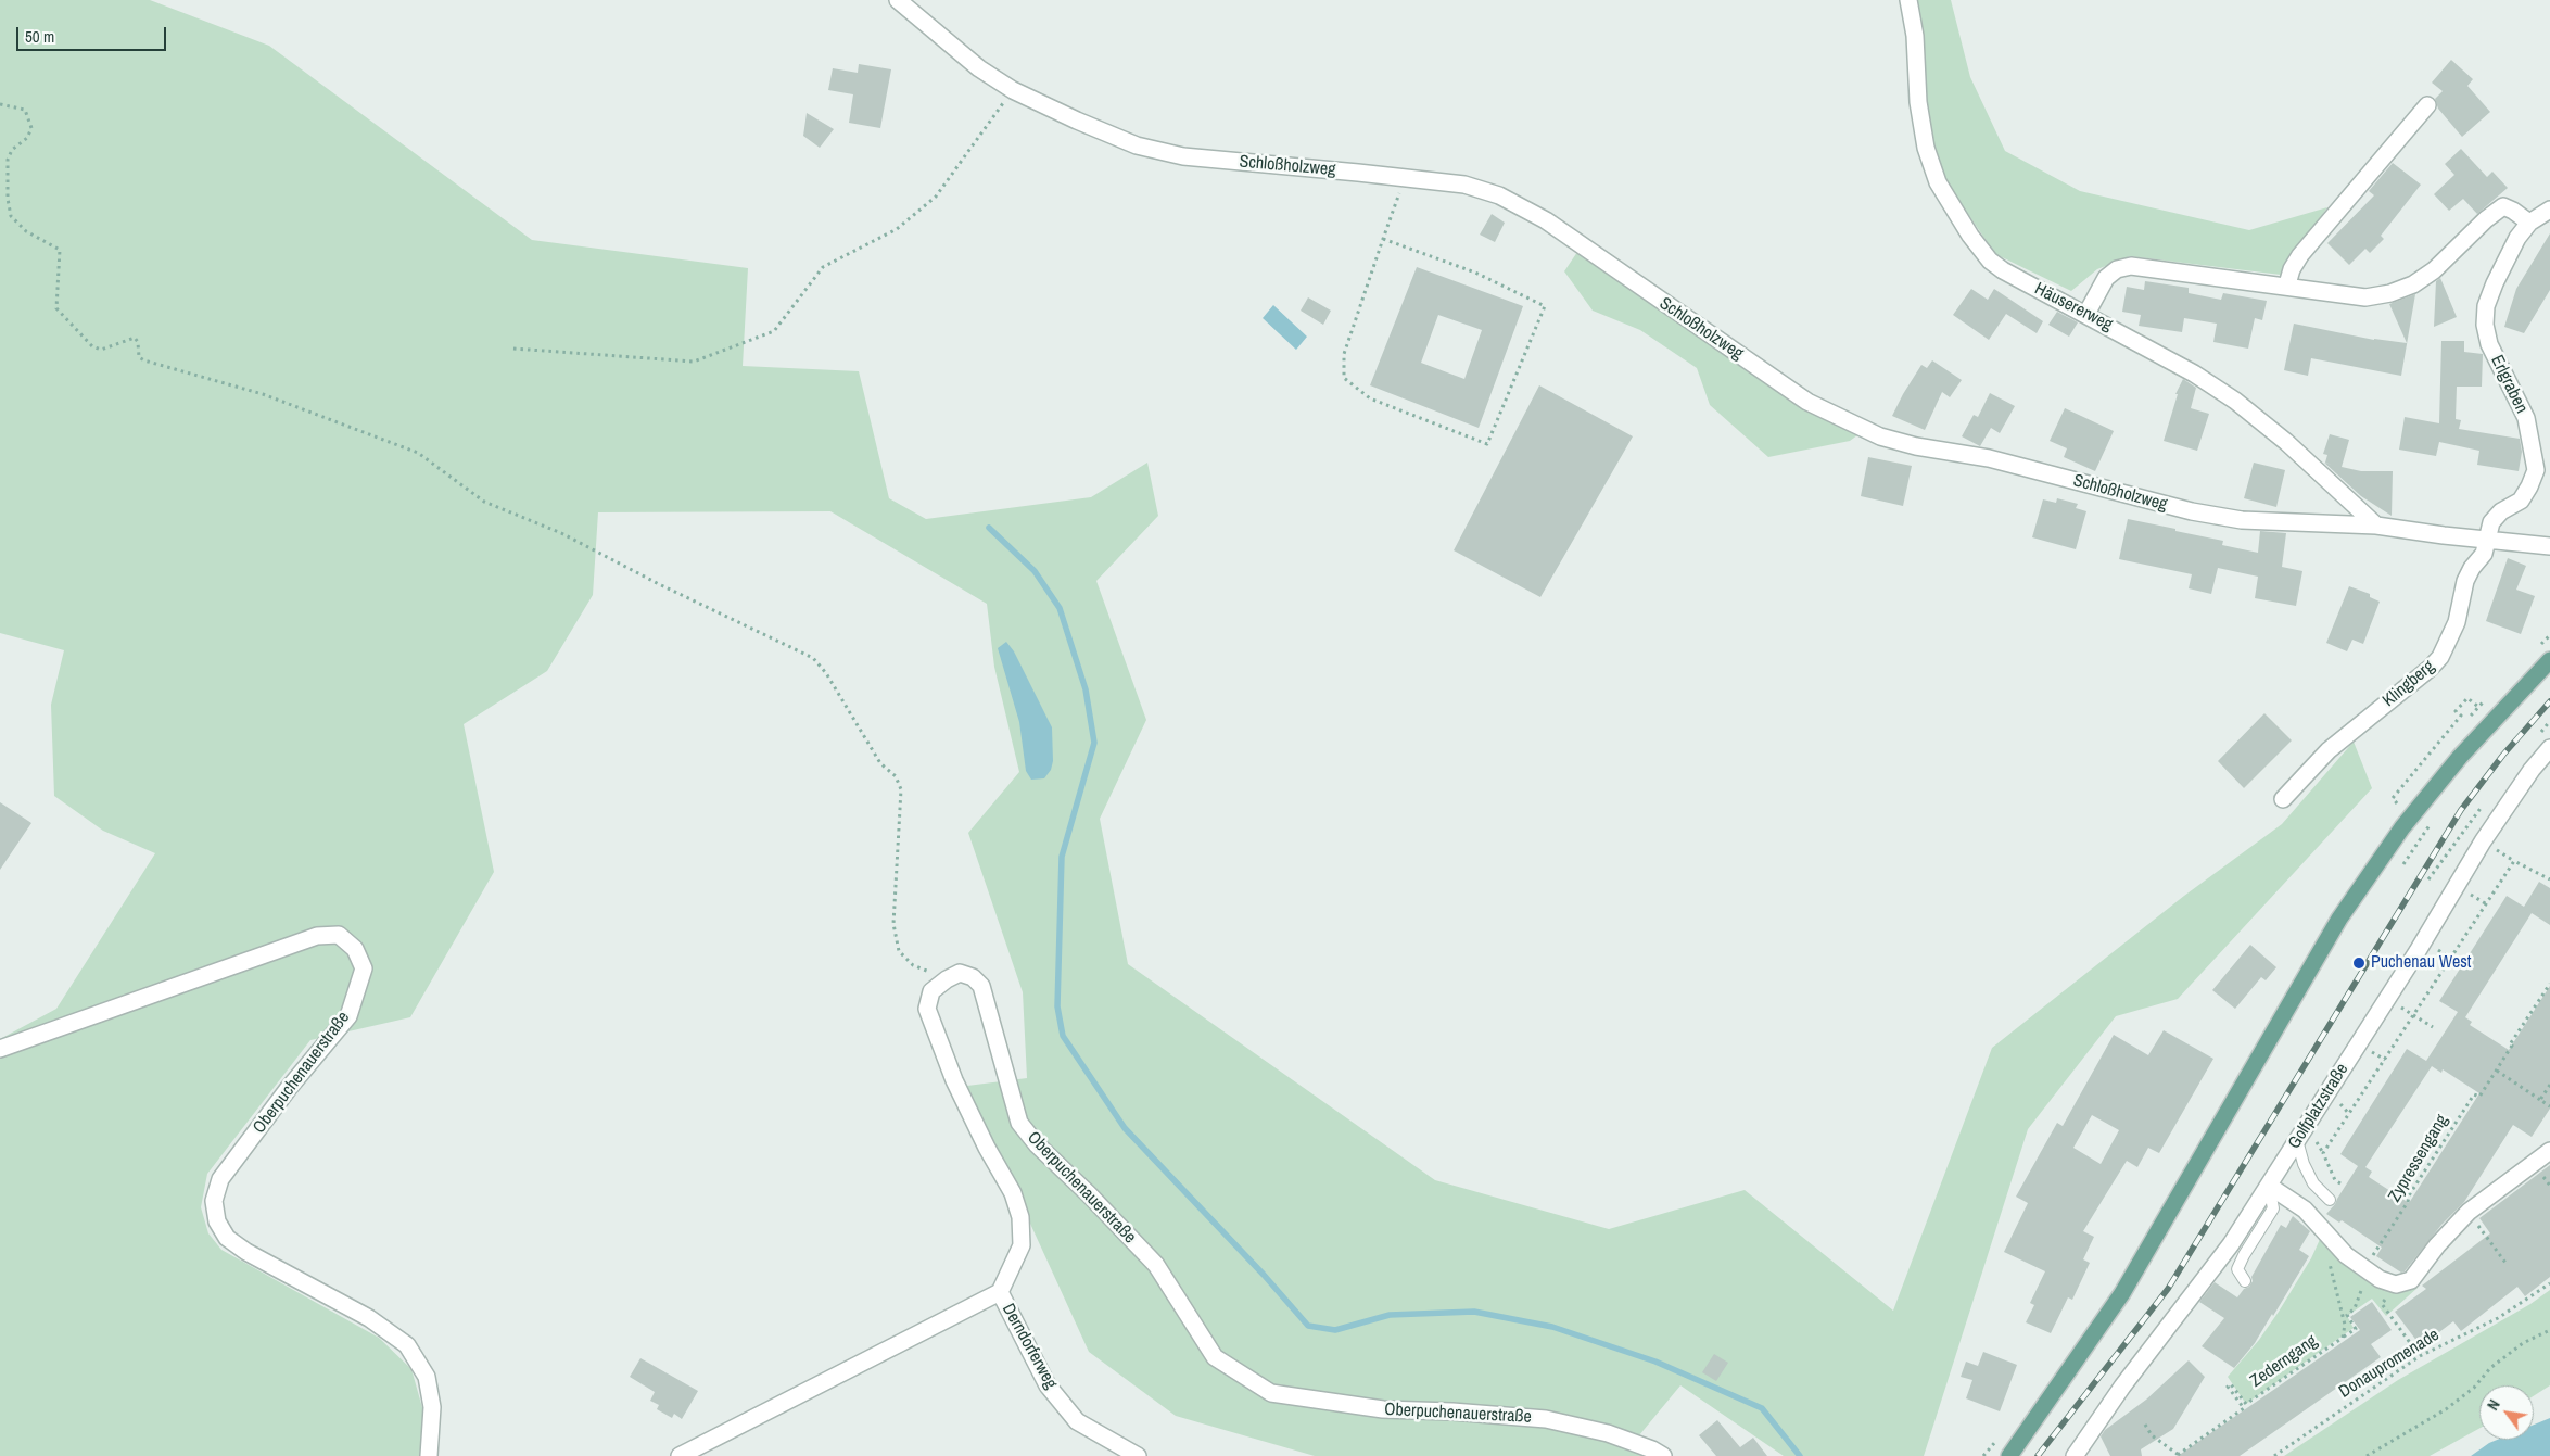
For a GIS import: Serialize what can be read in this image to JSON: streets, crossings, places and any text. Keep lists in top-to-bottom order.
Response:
{
  "streets": {
    "street": [
      "Schloßholzweg",
      "Häusererweg",
      "Erlgraben",
      "Klingberg",
      "Oberpuchenauerstraße",
      "Golfplatzstraße",
      "Derndorferweg"
    ],
    "path": ["Zypressengang", "Zederngang", "Donaupromenade"]
  },
  "crossings": [
    ["Schloßholzweg", "Häusererweg"],
    ["Schloßholzweg", "Erlgraben"],
    ["Schloßholzweg", "Klingberg"],
    ["Erlgraben", "Klingberg"],
    ["Zypressengang", "Zederngang"]
  ],
  "places": ["Puchenau West"],
  "scale_bar": "50 m",
  "north": "top left"
}
